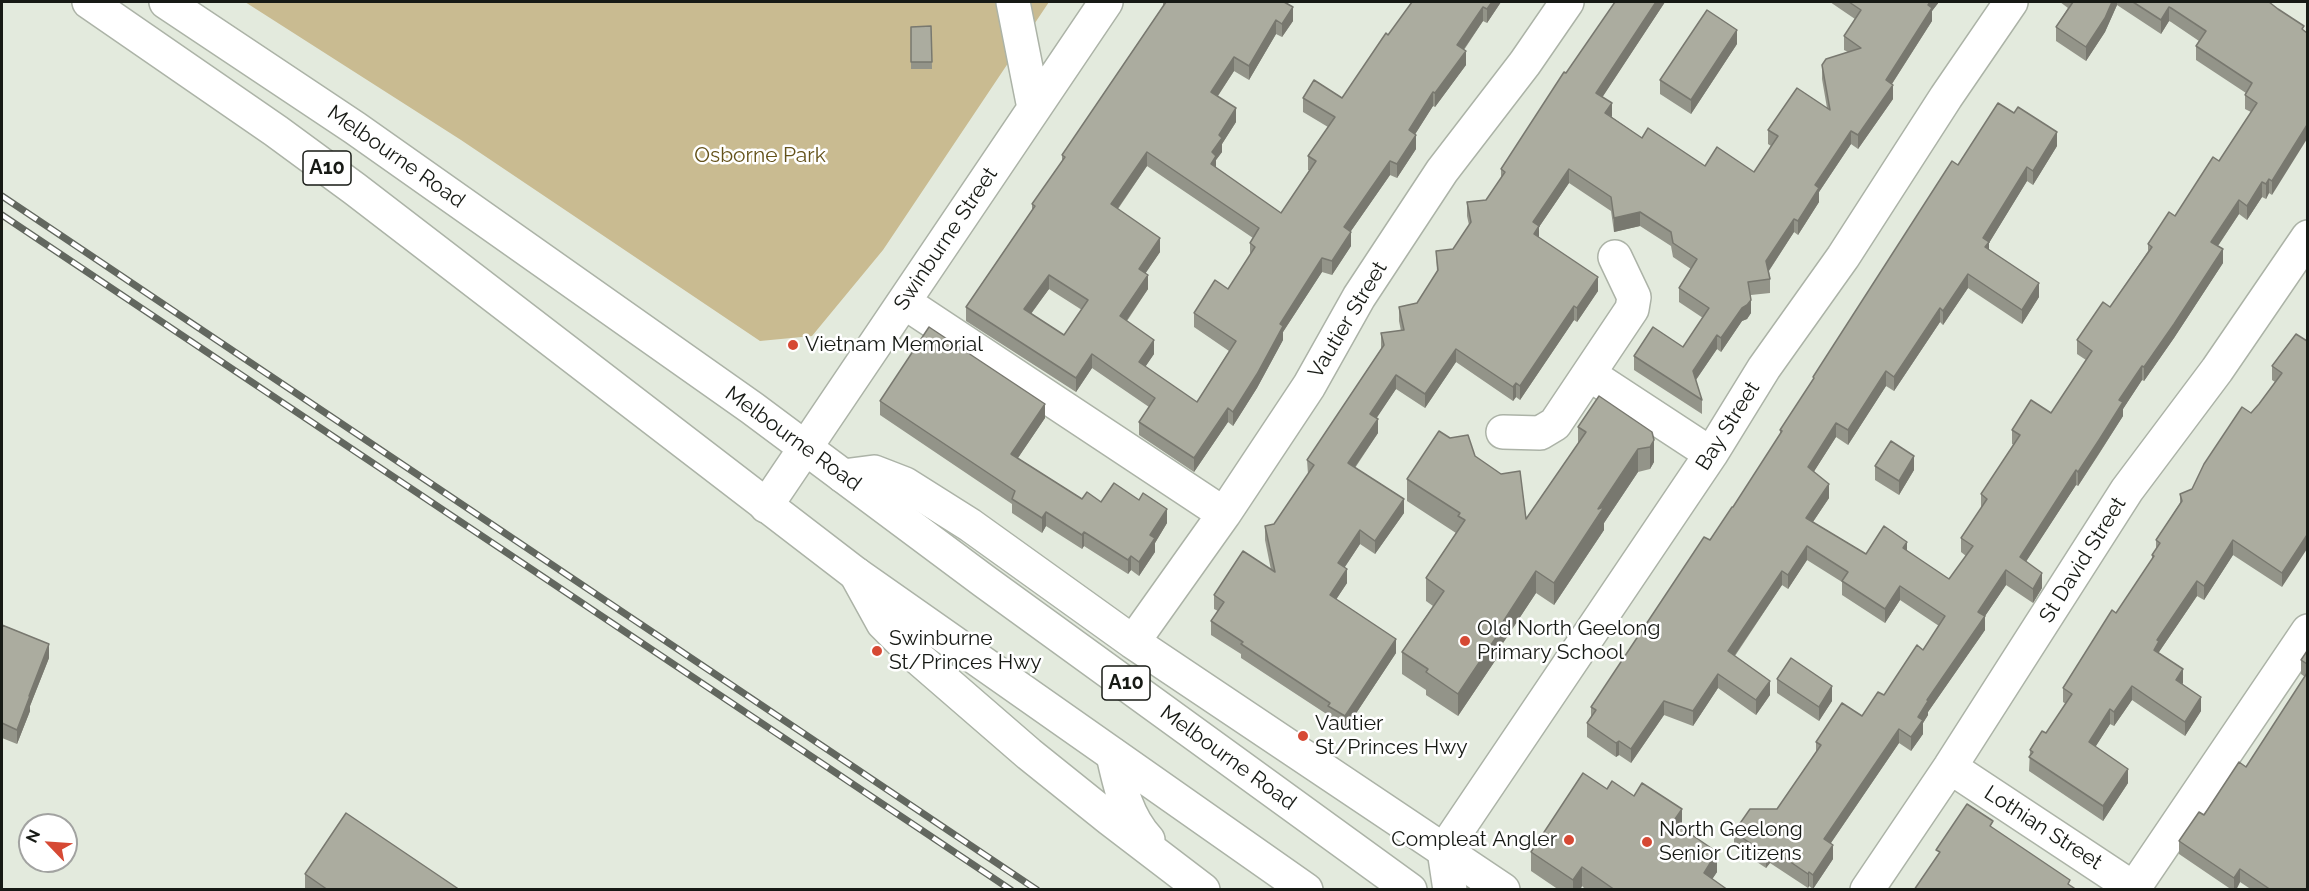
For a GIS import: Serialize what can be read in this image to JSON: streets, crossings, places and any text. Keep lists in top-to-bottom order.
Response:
{
  "streets": {
    "main road": [
      "Melbourne Road",
      "A10",
      "Swinburne Street",
      "Vautier Street",
      "Bay Street",
      "St David Street",
      "Lothian Street"
    ]
  },
  "crossings": [
    ["Melbourne Road", "Swinburne Street"],
    ["A10", "Swinburne Street"],
    ["St David Street", "Lothian Street"]
  ],
  "parks": ["Osborne Park"],
  "places": [
    "Vietnam Memorial",
    "Old North Geelong Primary School",
    "Swinburne St/Princes Hwy",
    "Vautier St/Princes Hwy",
    "Compleat Angler",
    "North Geelong Senior Citizens"
  ],
  "north": "top left"
}
